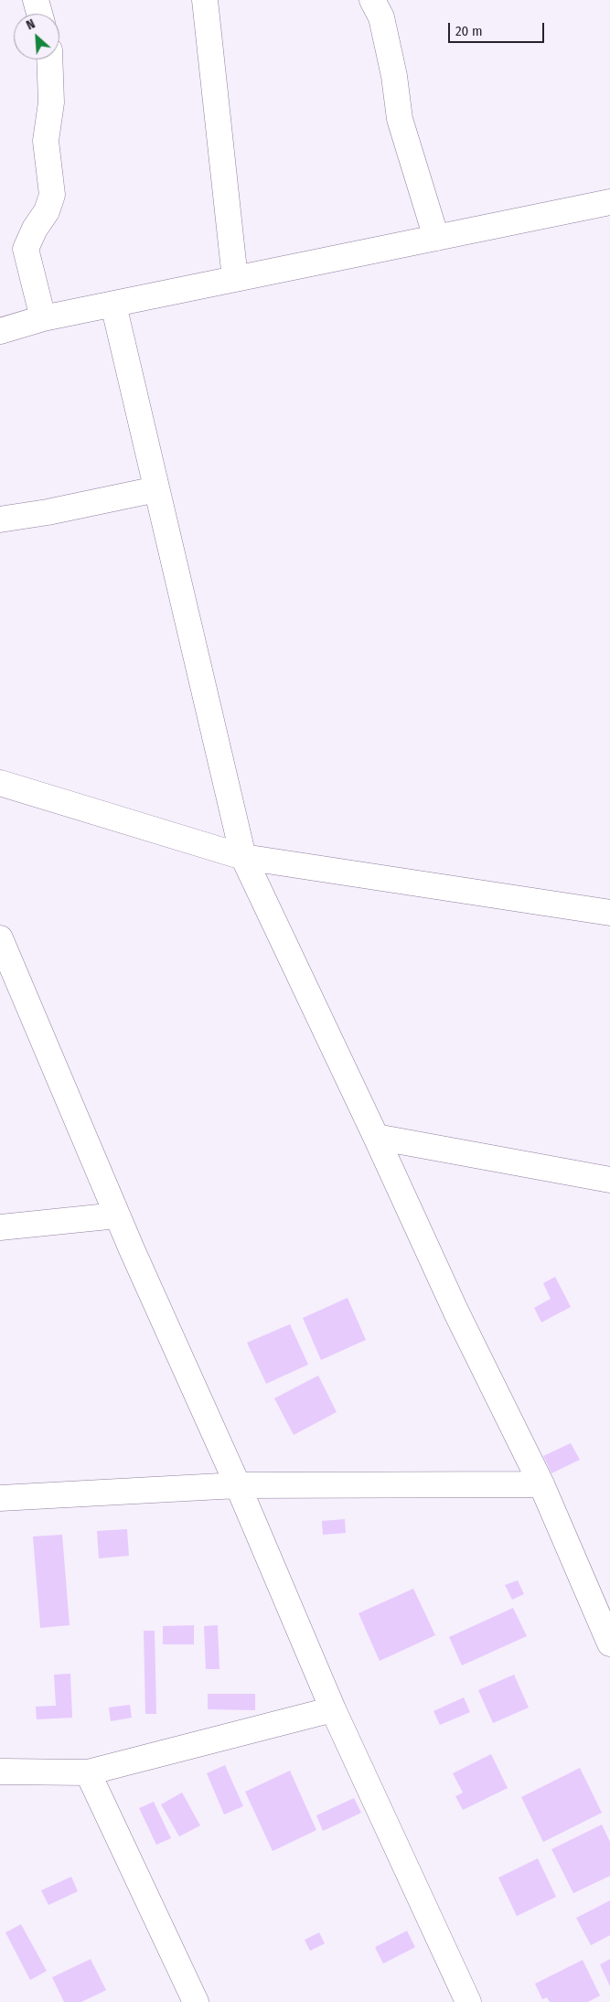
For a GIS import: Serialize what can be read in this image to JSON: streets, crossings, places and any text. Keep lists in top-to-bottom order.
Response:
{
  "scale_bar": "20 m",
  "north": "top left"
}
